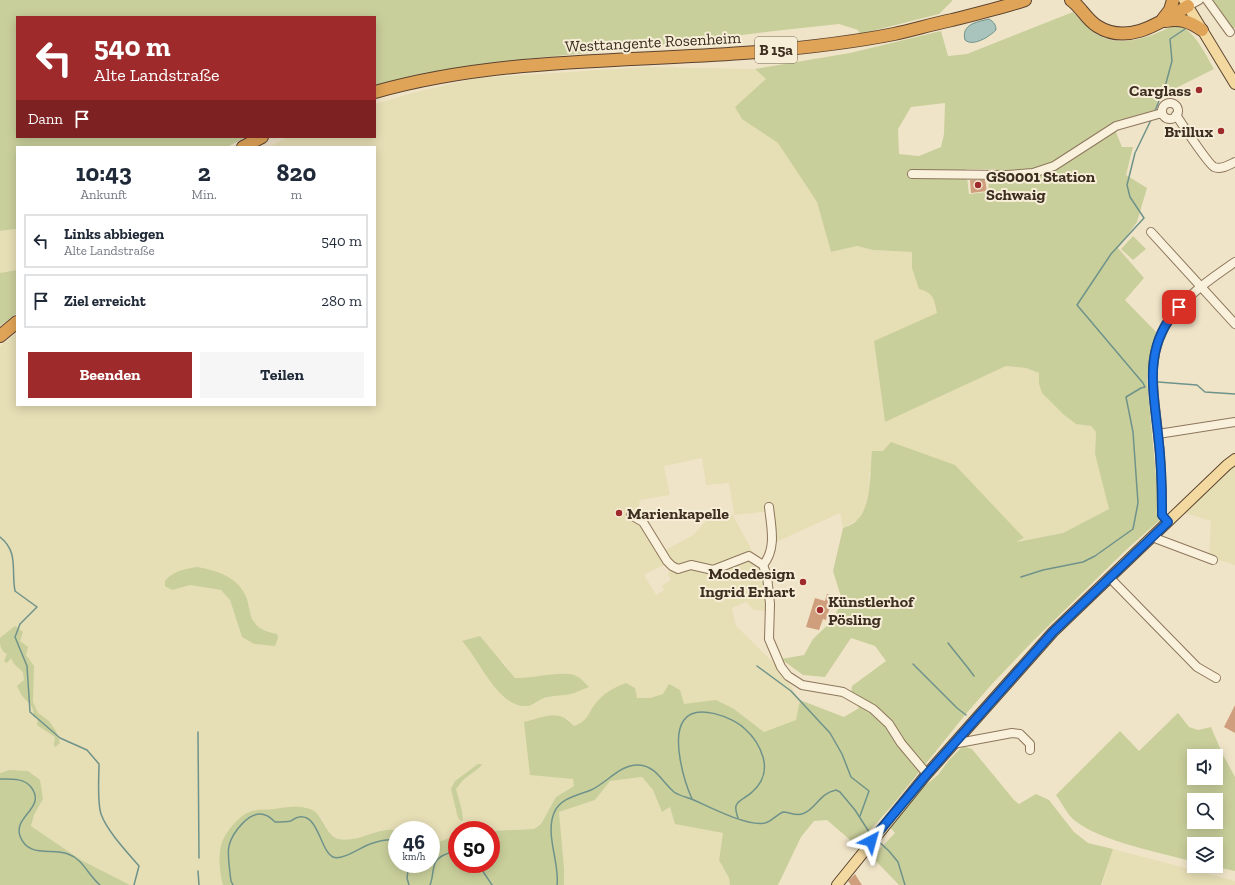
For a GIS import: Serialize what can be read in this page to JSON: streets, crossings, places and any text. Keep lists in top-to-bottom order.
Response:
{
  "streets": {
    "highway": ["Westtangente Rosenheim", "B 15a"]
  },
  "places": [
    "Carglass",
    "Brillux",
    "GS0001 Station Schwaig",
    "Marienkapelle",
    "Modedesign Ingrid Erhart",
    "Künstlerhof Pösling"
  ],
  "page": {
    "turn": ["540 m", "Alte Landstraße"],
    "then": "Dann",
    "eta": [
      "10:43",
      "Ankunft",
      "2",
      "Min.",
      "820",
      "m"
    ],
    "list": [
      {
        "name": "Links abbiegen",
        "note": "Alte Landstraße",
        "value": "540 m"
      },
      {
        "name": "Ziel erreicht",
        "value": "280 m"
      }
    ],
    "buttons": ["Beenden", "Teilen"],
    "speed": "46 km/h",
    "limit": "50"
  }
}
